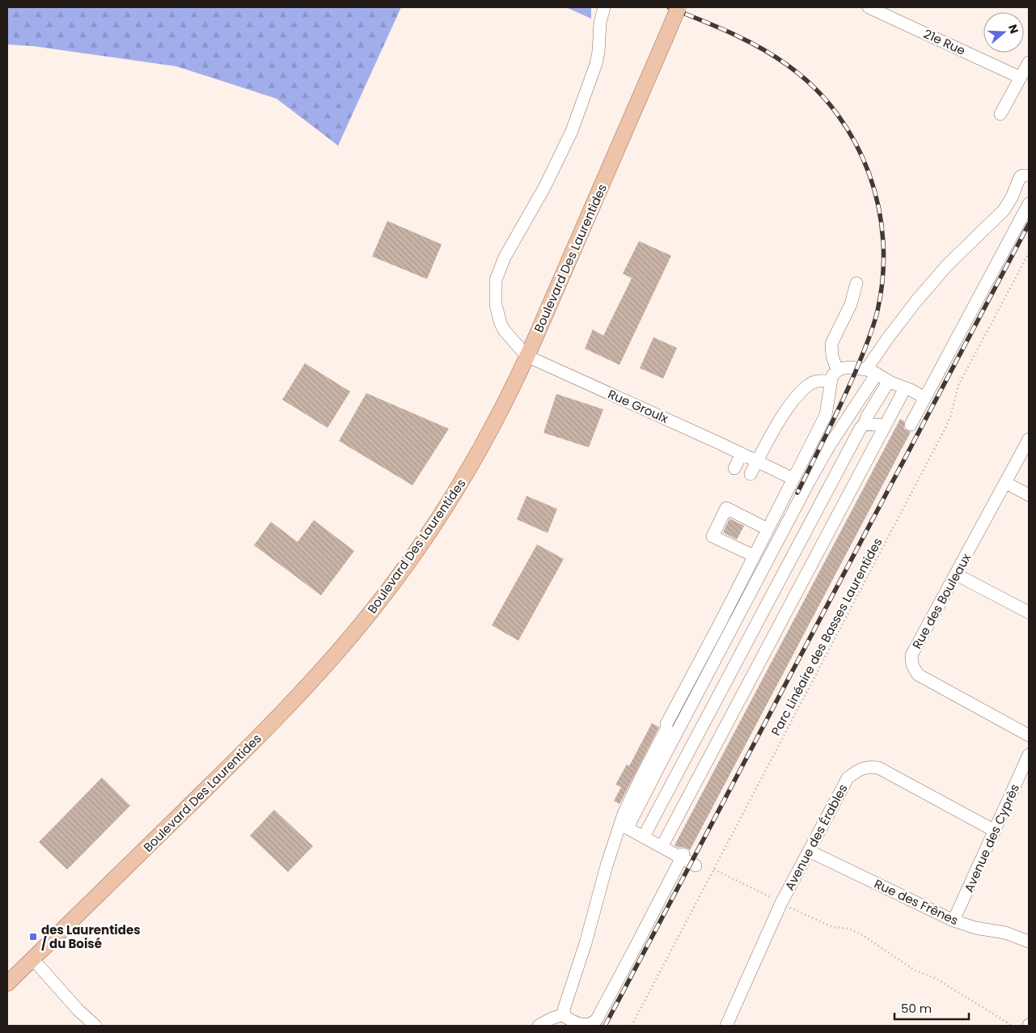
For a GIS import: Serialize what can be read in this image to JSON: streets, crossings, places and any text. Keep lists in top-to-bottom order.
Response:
{
  "streets": {
    "main road": ["Boulevard Des Laurentides"],
    "street": [
      "21e Rue",
      "Rue Groulx",
      "Rue des Bouleaux",
      "Avenue des Érables",
      "Avenue des Cyprès",
      "Rue des Frênes"
    ],
    "path": ["Parc Linéaire des Basses Laurentides"]
  },
  "crossings": [
    ["Boulevard Des Laurentides", "Rue Groulx"],
    ["Avenue des Érables", "Avenue des Cyprès"],
    ["Avenue des Érables", "Rue des Frênes"],
    ["Avenue des Cyprès", "Rue des Frênes"]
  ],
  "places": {
    "transit": ["des Laurentides / du Boisé"]
  },
  "scale_bar": "50 m",
  "north": "right"
}
